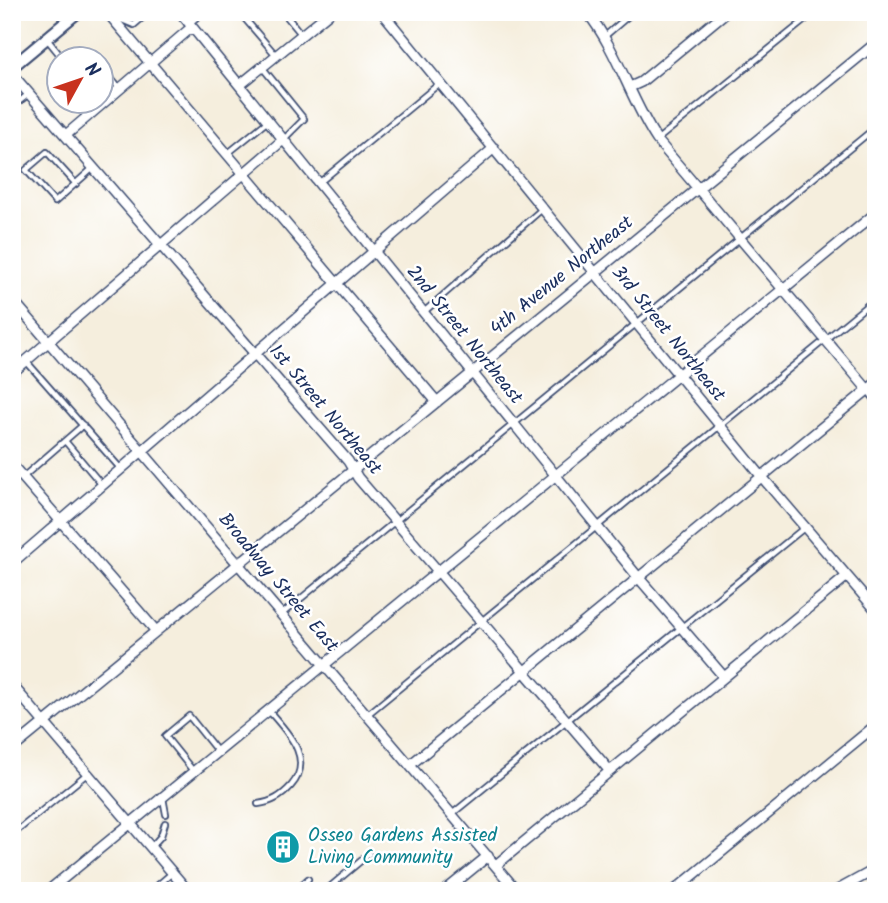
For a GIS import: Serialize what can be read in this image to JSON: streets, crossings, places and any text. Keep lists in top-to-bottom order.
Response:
{
  "streets": {
    "street": [
      "4th Avenue Northeast",
      "3rd Street Northeast",
      "2nd Street Northeast",
      "1st Street Northeast",
      "Broadway Street East"
    ]
  },
  "crossings": [
    ["4th Avenue Northeast", "3rd Street Northeast"],
    ["4th Avenue Northeast", "2nd Street Northeast"],
    ["4th Avenue Northeast", "1st Street Northeast"],
    ["4th Avenue Northeast", "Broadway Street East"]
  ],
  "places": {
    "building": ["Osseo Gardens Assisted Living Community"]
  },
  "north": "top right"
}
